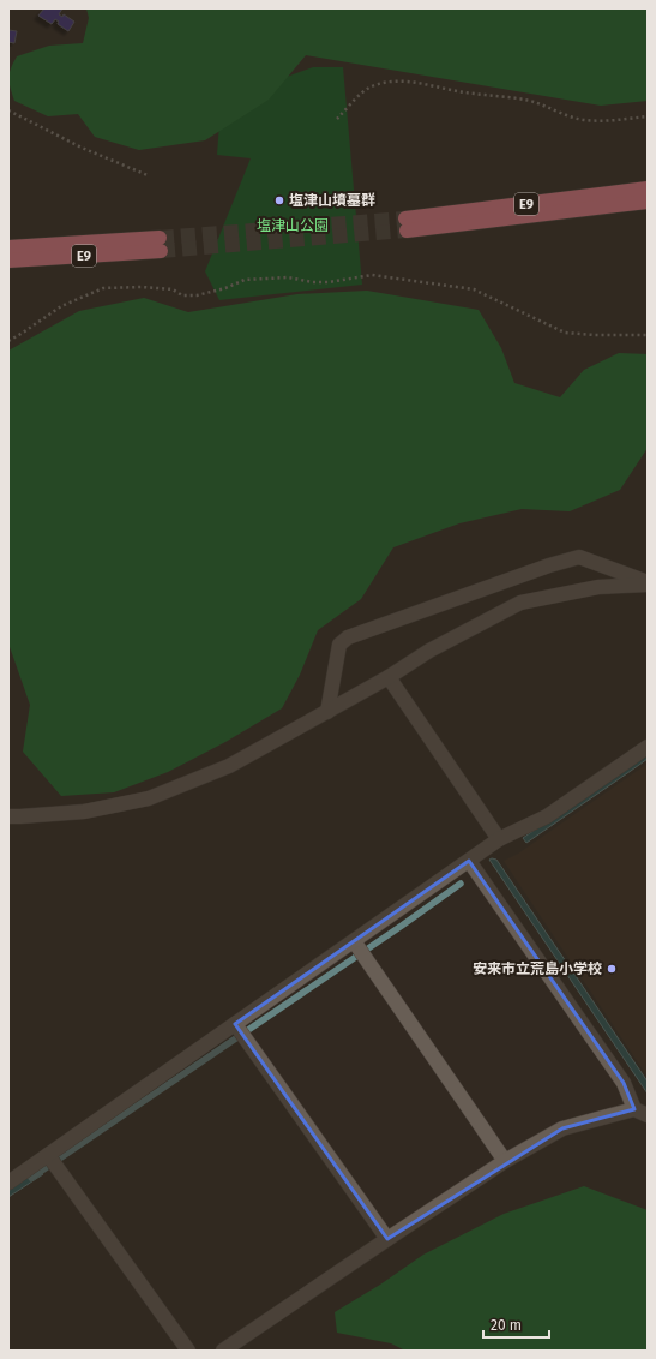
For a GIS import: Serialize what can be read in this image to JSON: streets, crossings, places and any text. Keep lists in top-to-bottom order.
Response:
{
  "streets": {
    "highway": ["E9"]
  },
  "parks": ["塩津山公園"],
  "places": ["塩津山墳墓群", "安来市立荒島小学校"],
  "scale_bar": "20 m"
}
